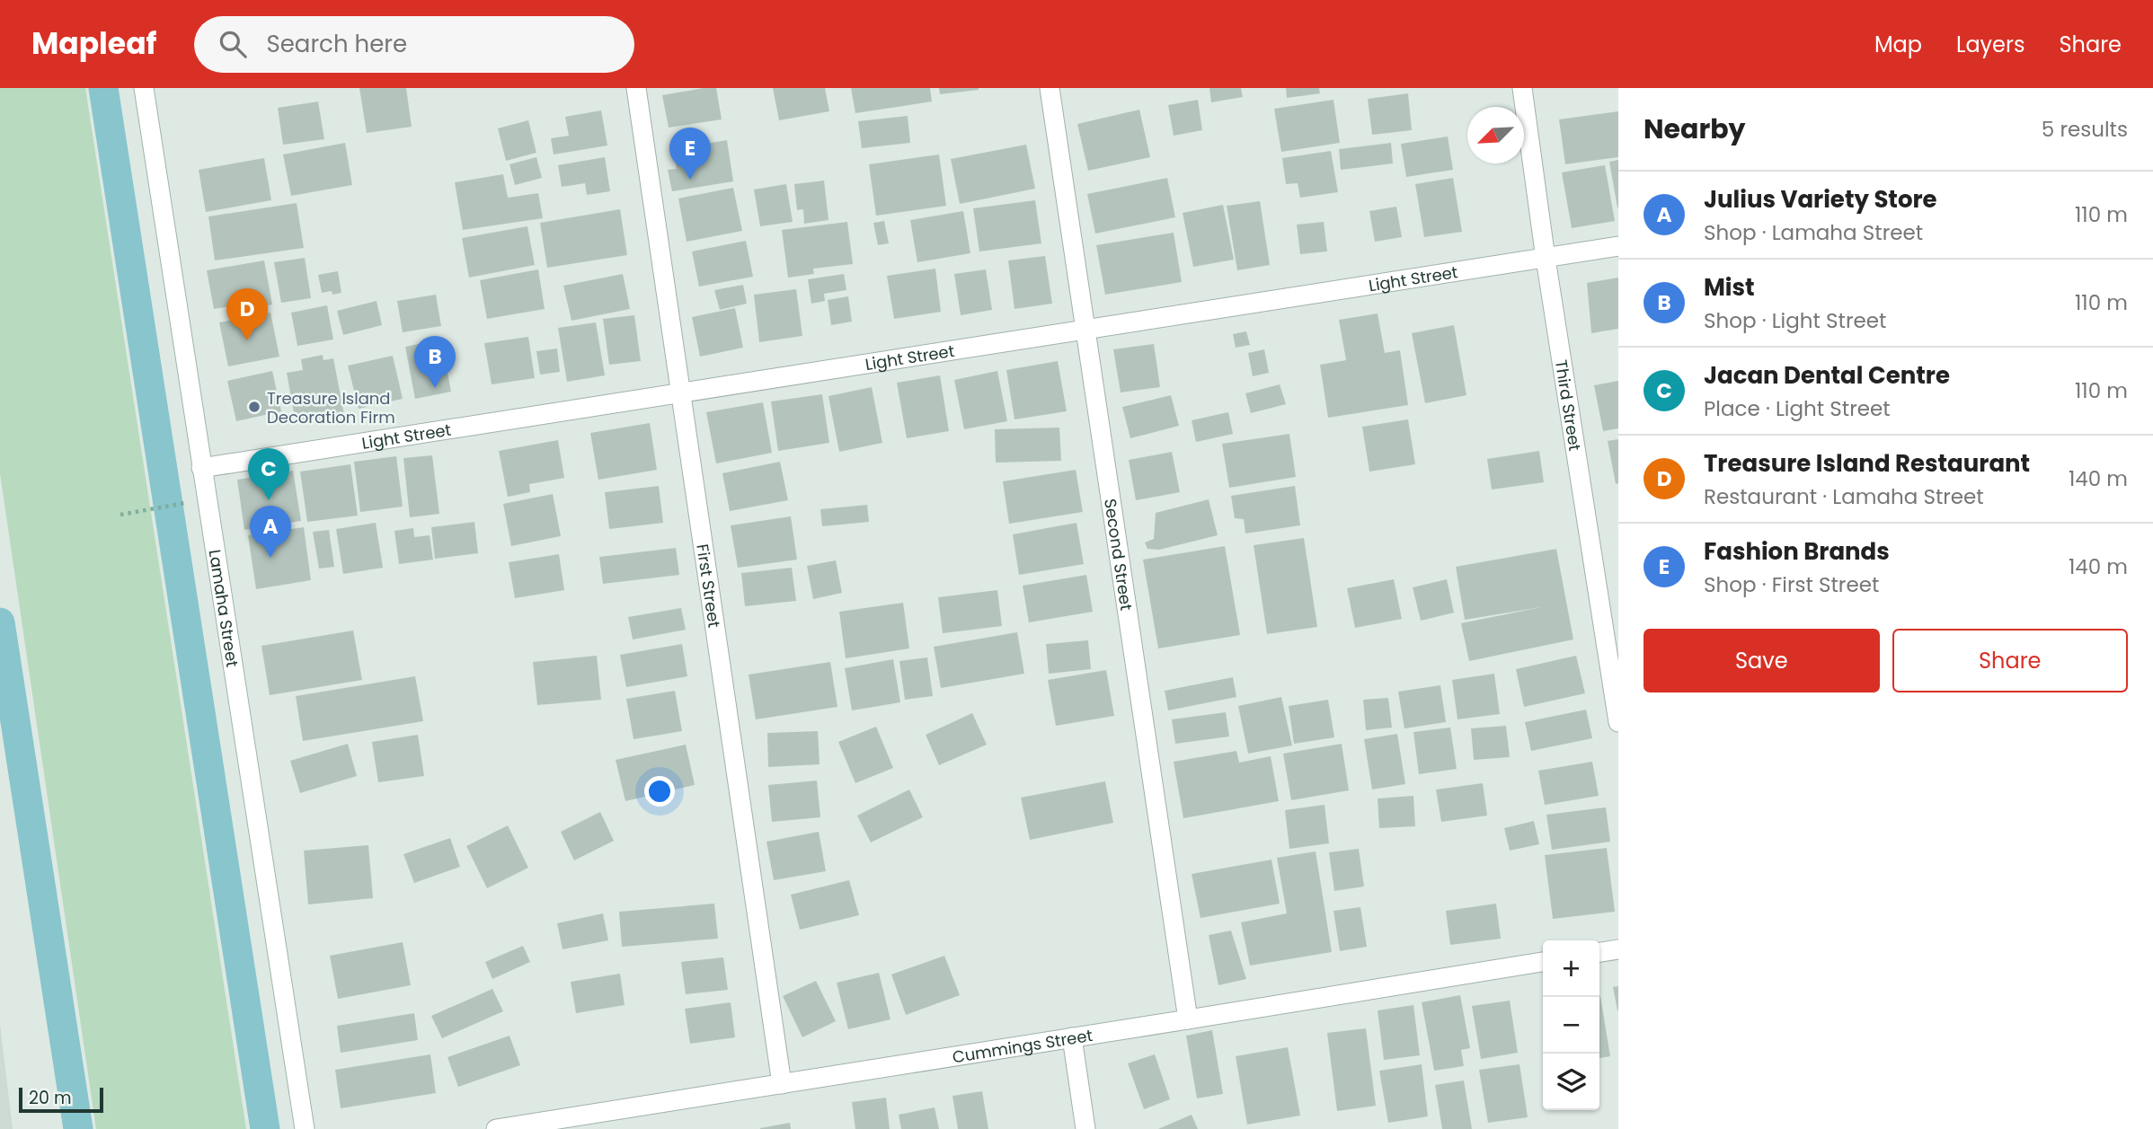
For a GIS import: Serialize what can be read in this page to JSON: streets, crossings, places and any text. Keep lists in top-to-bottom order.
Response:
{
  "streets": {
    "street": [
      "Light Street",
      "Third Street",
      "Second Street",
      "First Street",
      "Lamaha Street",
      "Cummings Street"
    ]
  },
  "crossings": [
    ["Light Street", "Third Street"],
    ["Light Street", "Second Street"],
    ["Light Street", "First Street"],
    ["Light Street", "Lamaha Street"],
    ["Second Street", "Cummings Street"],
    ["First Street", "Cummings Street"]
  ],
  "places": ["Treasure Island Decoration Firm"],
  "scale_bar": "20 m",
  "north": "bottom left",
  "page": {
    "header": "Mapleaf",
    "search": "Search here",
    "nav": ["Map", "Layers", "Share"],
    "heading": ["Nearby", "5 results"],
    "pins": [
      "E",
      "D",
      "B",
      "C",
      "A"
    ],
    "list": [
      {
        "mark": "A",
        "name": "Julius Variety Store",
        "note": "Shop · Lamaha Street",
        "value": "110 m"
      },
      {
        "mark": "B",
        "name": "Mist",
        "note": "Shop · Light Street",
        "value": "110 m"
      },
      {
        "mark": "C",
        "name": "Jacan Dental Centre",
        "note": "Place · Light Street",
        "value": "110 m"
      },
      {
        "mark": "D",
        "name": "Treasure Island Restaurant",
        "note": "Restaurant · Lamaha Street",
        "value": "140 m"
      },
      {
        "mark": "E",
        "name": "Fashion Brands",
        "note": "Shop · First Street",
        "value": "140 m"
      }
    ],
    "buttons": ["Save", "Share"],
    "map_buttons": ["+", "−"],
    "scale": "20 m"
  }
}
